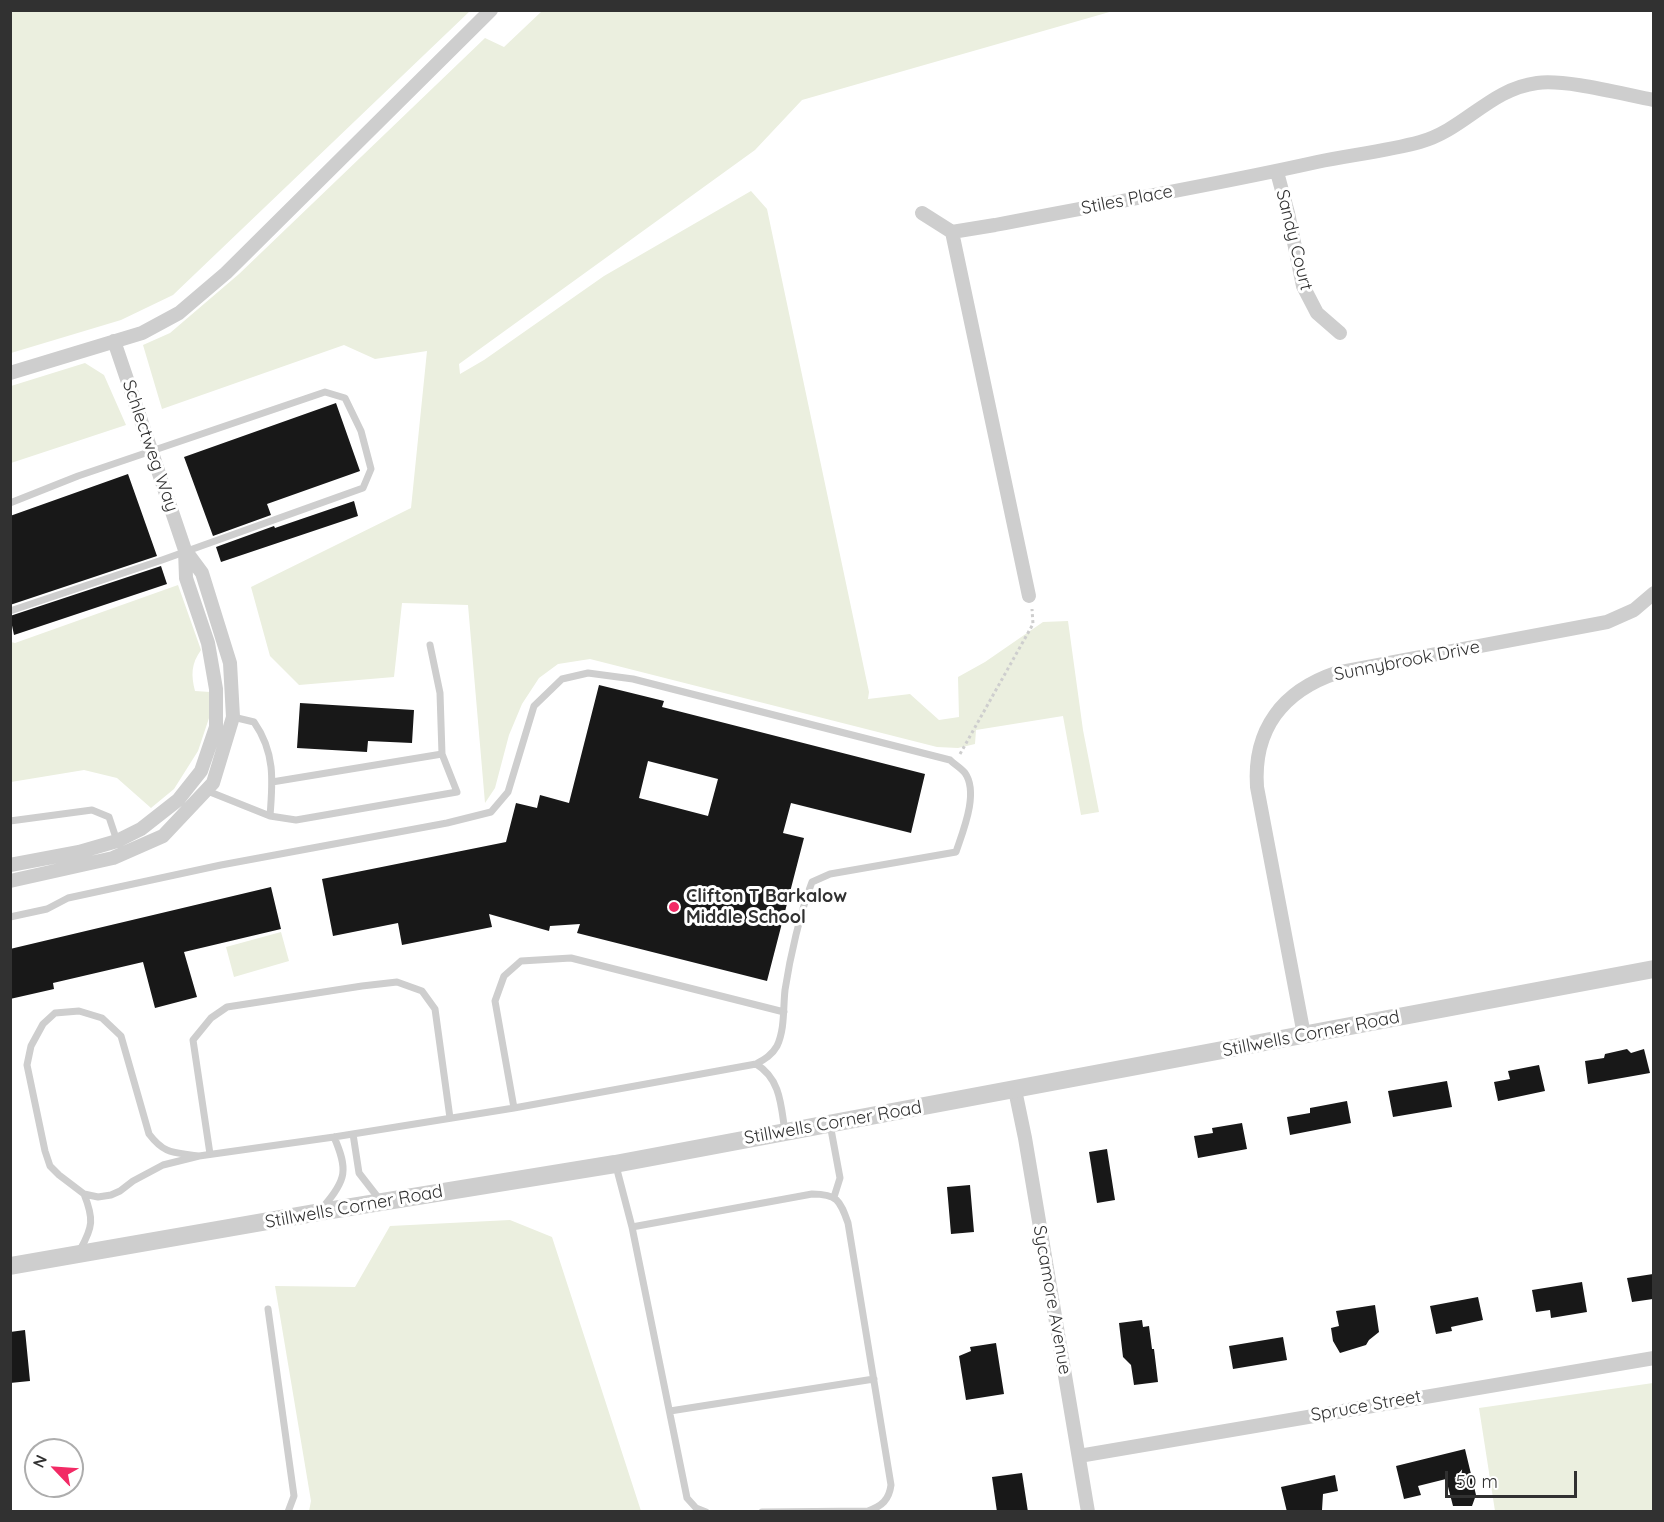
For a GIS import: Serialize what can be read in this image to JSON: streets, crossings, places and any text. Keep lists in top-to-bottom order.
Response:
{
  "streets": {
    "street": [
      "Stiles Place",
      "Sandy Court",
      "Schlectweg Way",
      "Sunnybrook Drive",
      "Stillwells Corner Road",
      "Sycamore Avenue",
      "Spruce Street"
    ]
  },
  "crossings": [
    ["Stiles Place", "Sandy Court"],
    ["Sunnybrook Drive", "Stillwells Corner Road"],
    ["Stillwells Corner Road", "Sycamore Avenue"],
    ["Sycamore Avenue", "Spruce Street"]
  ],
  "places": ["Clifton T Barkalow Middle School"],
  "scale_bar": "50 m",
  "north": "top left"
}
